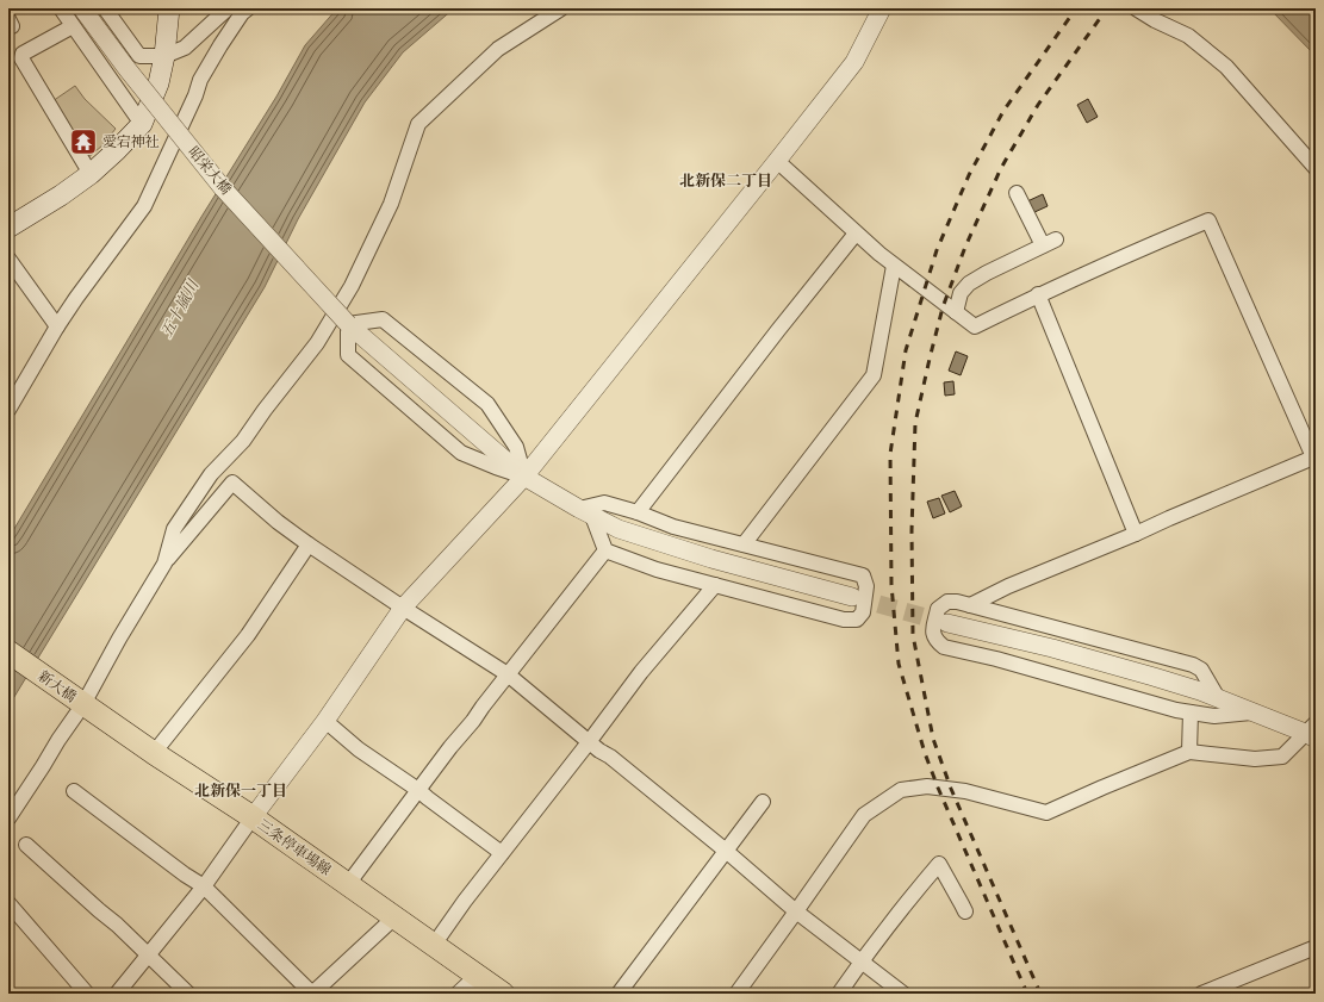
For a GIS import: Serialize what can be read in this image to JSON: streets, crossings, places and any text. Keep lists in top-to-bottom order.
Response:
{
  "streets": {
    "main road": ["新大橋", "三条停車場線"],
    "street": ["昭栄大橋"]
  },
  "crossings": [
    ["新大橋", "三条停車場線"]
  ],
  "districts": ["北新保二丁目", "北新保一丁目"],
  "water": ["五十嵐川"],
  "places": {
    "temple": ["愛宕神社"]
  }
}
